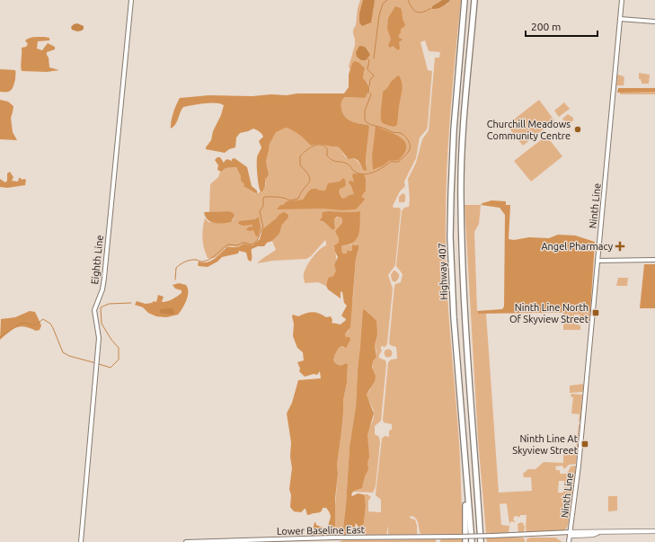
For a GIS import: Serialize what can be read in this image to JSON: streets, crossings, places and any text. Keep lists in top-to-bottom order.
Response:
{
  "streets": {
    "highway": ["Highway 407"],
    "main road": ["Ninth Line", "Eighth Line", "Lower Baseline East"]
  },
  "crossings": [
    ["Ninth Line", "Lower Baseline East"]
  ],
  "places": {
    "other": ["Churchill Meadows Community Centre"],
    "health": ["Angel Pharmacy"],
    "transit": ["Ninth Line North Of Skyview Street", "Ninth Line At Skyview Street"]
  },
  "scale_bar": "200 m"
}
